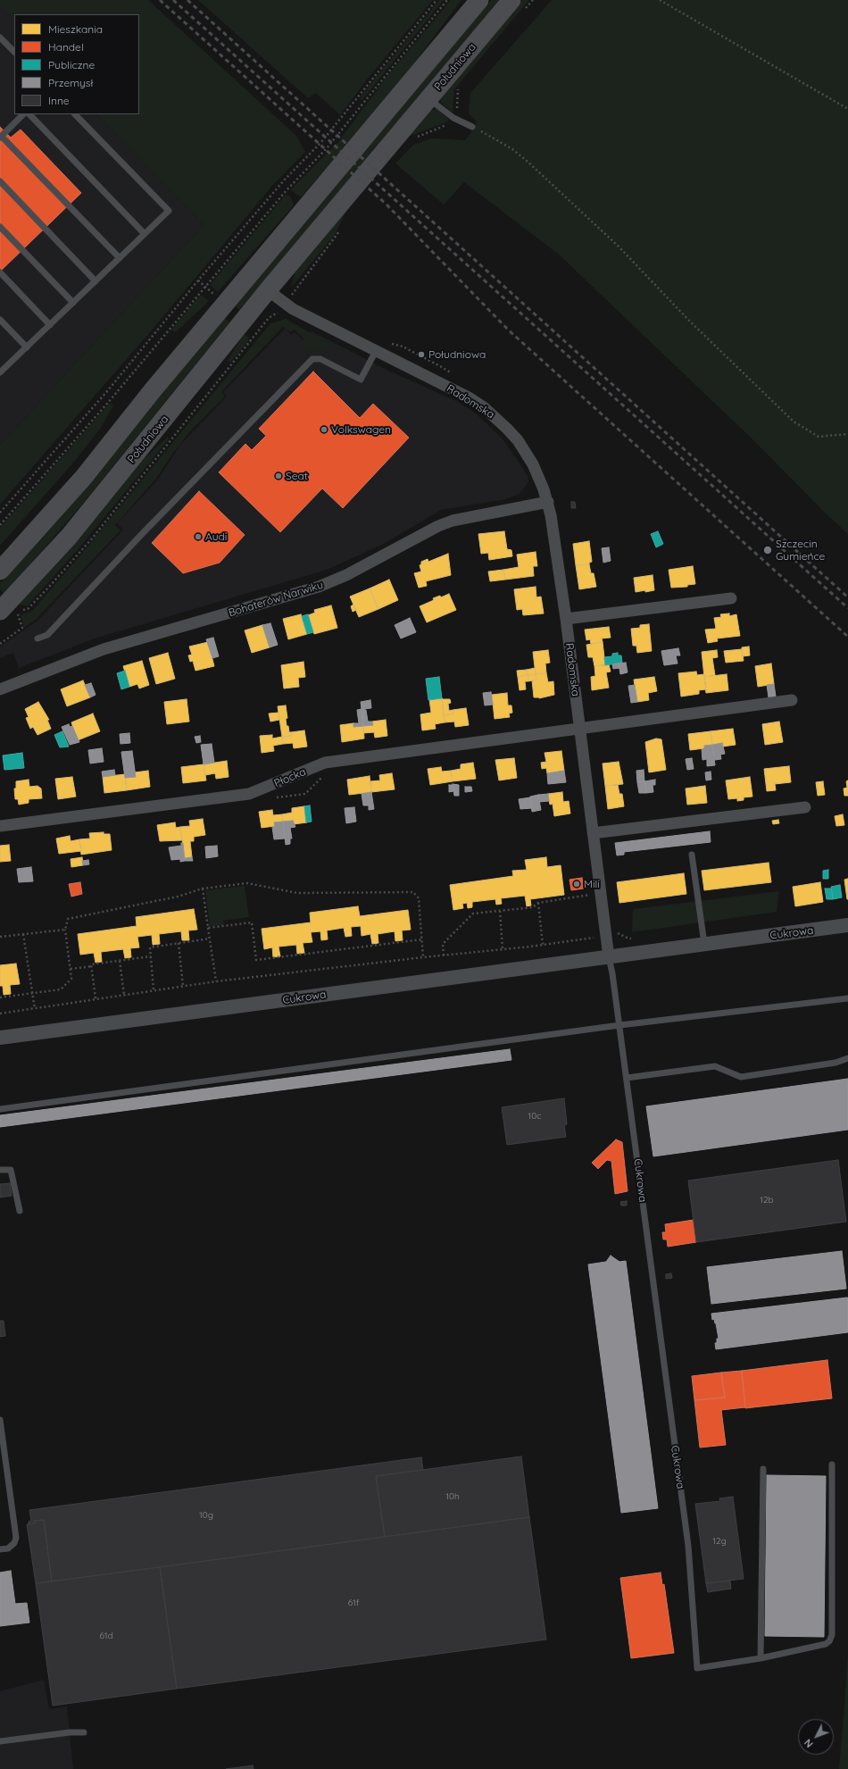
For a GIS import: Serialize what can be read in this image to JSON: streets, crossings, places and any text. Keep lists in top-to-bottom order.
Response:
{
  "streets": {
    "main road": ["Południowa"],
    "street": [
      "Radomska",
      "Bohaterów Narwiku",
      "Płocka",
      "Cukrowa"
    ]
  },
  "crossings": [
    ["Południowa", "Radomska"],
    ["Radomska", "Bohaterów Narwiku"],
    ["Radomska", "Płocka"],
    ["Radomska", "Cukrowa"]
  ],
  "places": [
    "Południowa",
    "Volkswagen",
    "Seat",
    "Audi",
    "Szczecin Gumieńce",
    "Mili"
  ],
  "house_numbers": [
    "10c",
    "12b",
    "10h",
    "10g",
    "12g",
    "61f",
    "61d"
  ],
  "legend": [
    "Mieszkania",
    "Handel",
    "Publiczne",
    "Przemysł",
    "Inne"
  ],
  "north": "bottom left"
}
